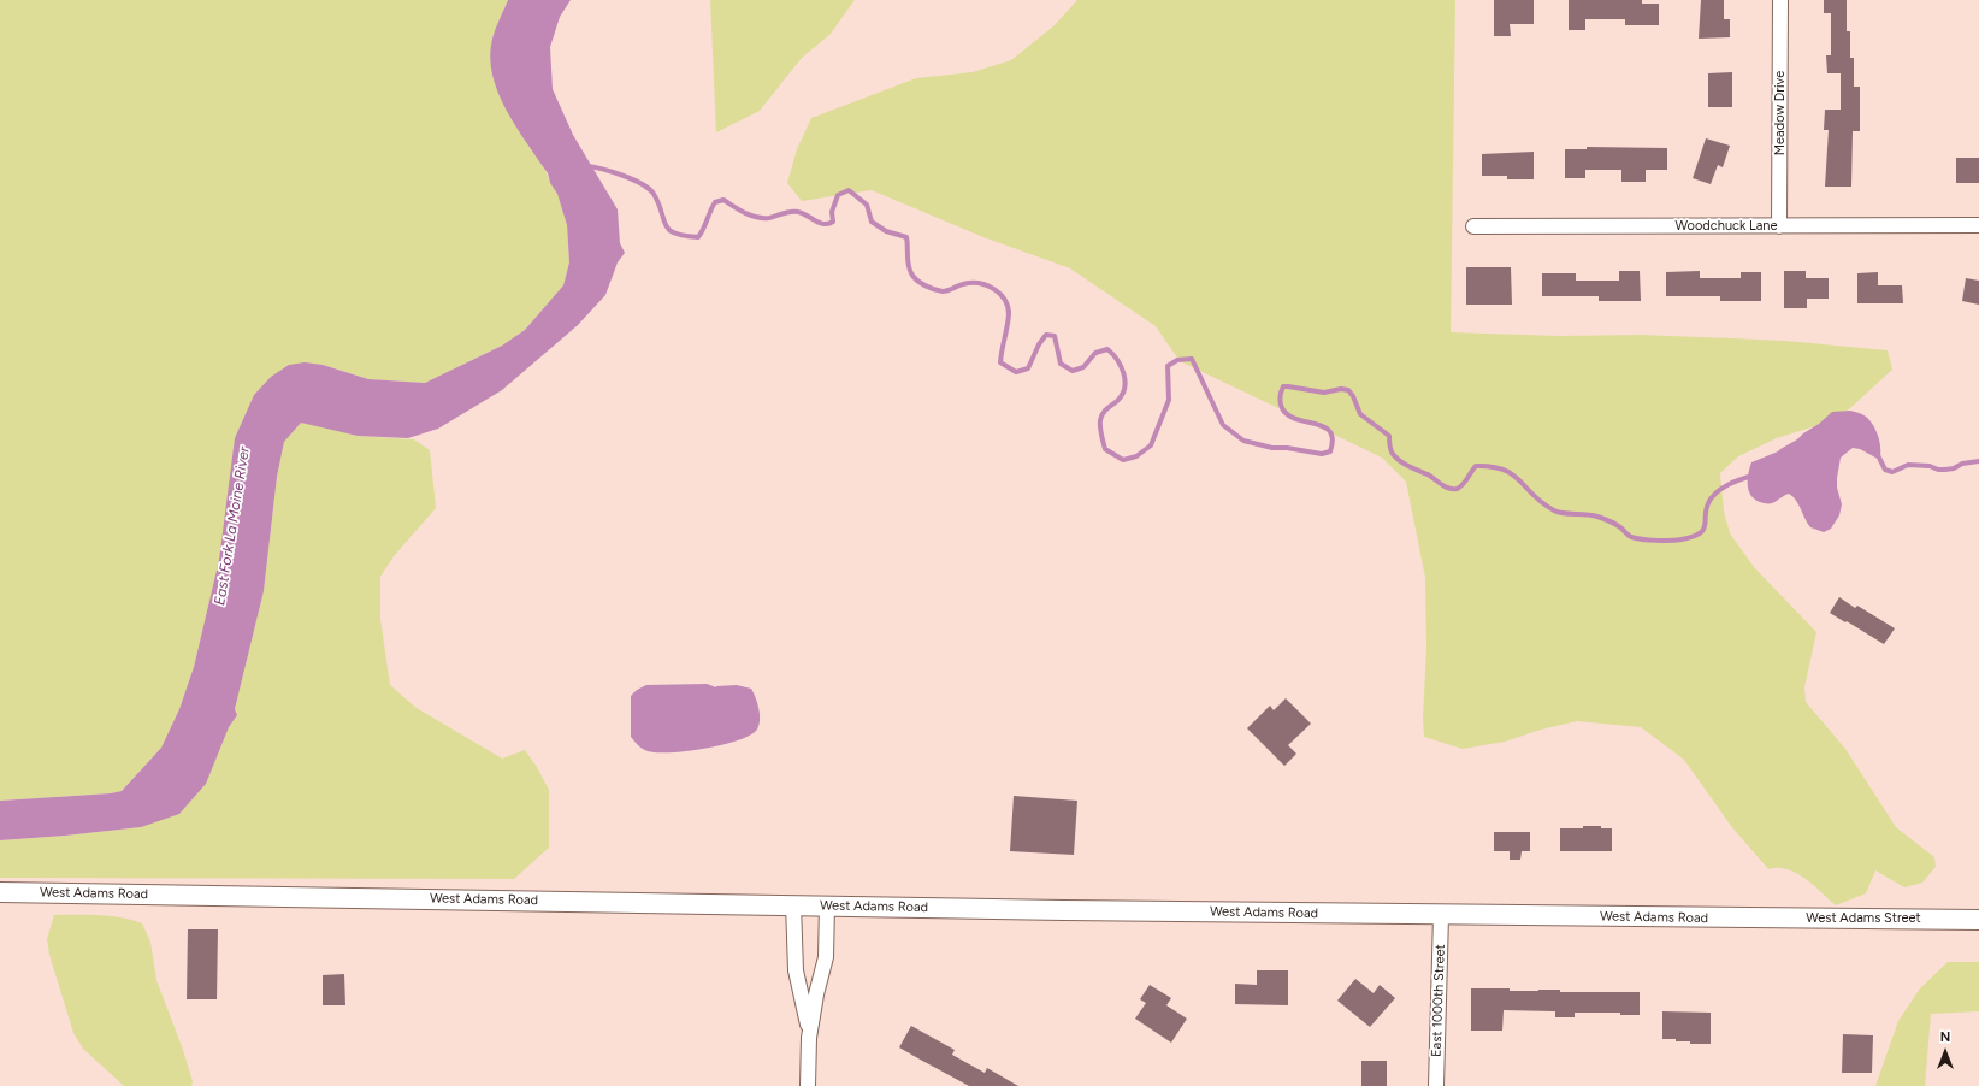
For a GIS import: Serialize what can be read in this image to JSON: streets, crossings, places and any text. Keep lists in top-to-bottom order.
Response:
{
  "streets": {
    "street": [
      "Meadow Drive",
      "Woodchuck Lane",
      "West Adams Road",
      "West Adams Street",
      "East 1000th Street"
    ]
  },
  "crossings": [
    ["Meadow Drive", "Woodchuck Lane"],
    ["West Adams Road", "West Adams Street"],
    ["West Adams Road", "East 1000th Street"]
  ],
  "water": ["East Fork La Moine River"],
  "north": "top"
}
